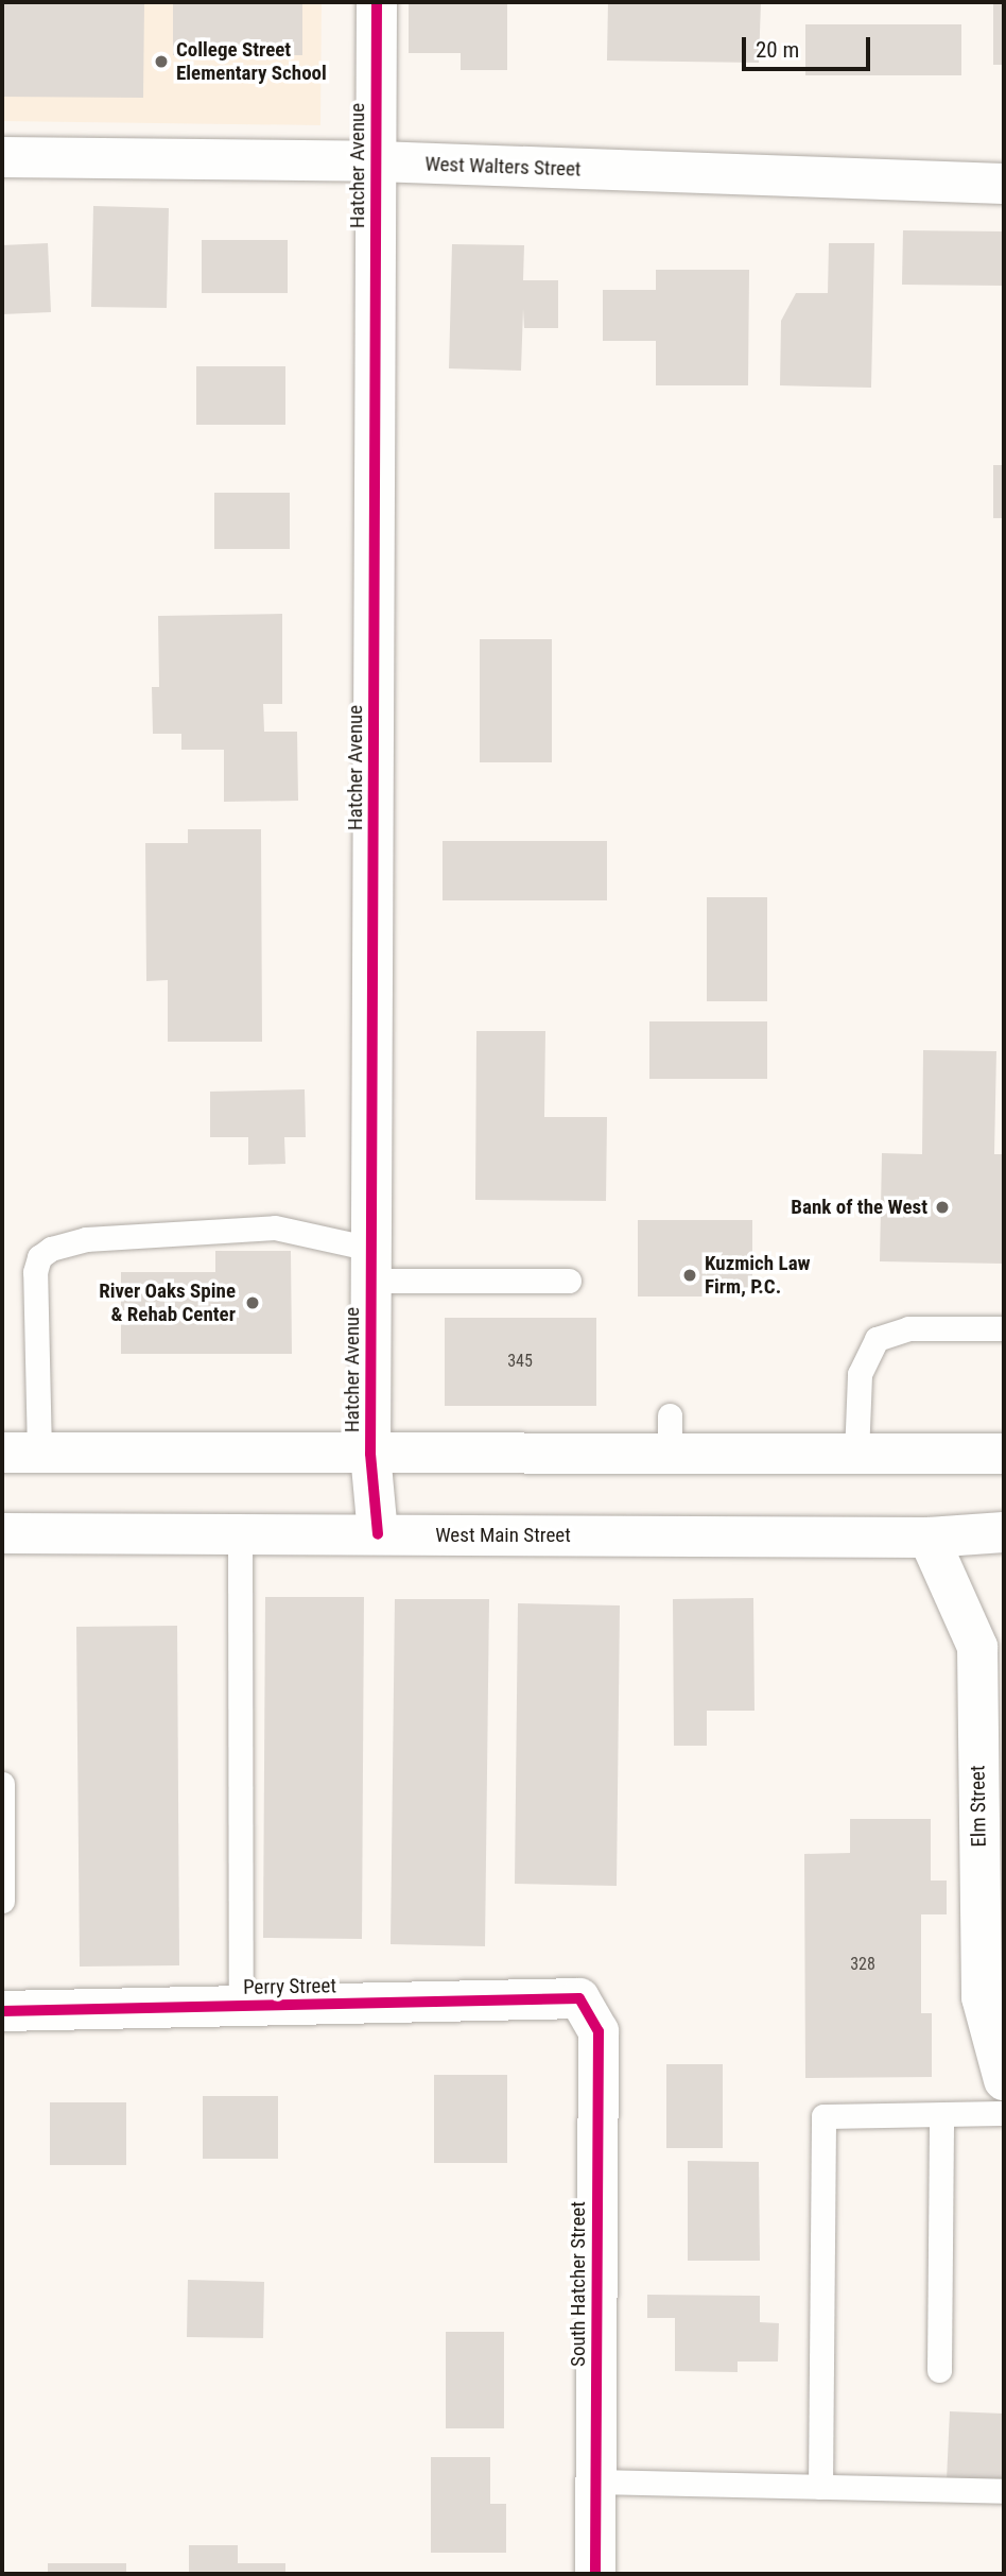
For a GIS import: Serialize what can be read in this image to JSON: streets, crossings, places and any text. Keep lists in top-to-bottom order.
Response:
{
  "streets": {
    "street": [
      "Hatcher Avenue",
      "West Walters Street",
      "West Main Street",
      "Elm Street",
      "Perry Street",
      "South Hatcher Street"
    ]
  },
  "crossings": [
    ["Hatcher Avenue", "West Walters Street"],
    ["Hatcher Avenue", "West Main Street"],
    ["West Main Street", "Elm Street"],
    ["Perry Street", "South Hatcher Street"]
  ],
  "places": [
    "College Street Elementary School",
    "Bank of the West",
    "Kuzmich Law Firm, P.C.",
    "River Oaks Spine & Rehab Center"
  ],
  "house_numbers": ["345", "328"],
  "scale_bar": "20 m"
}
